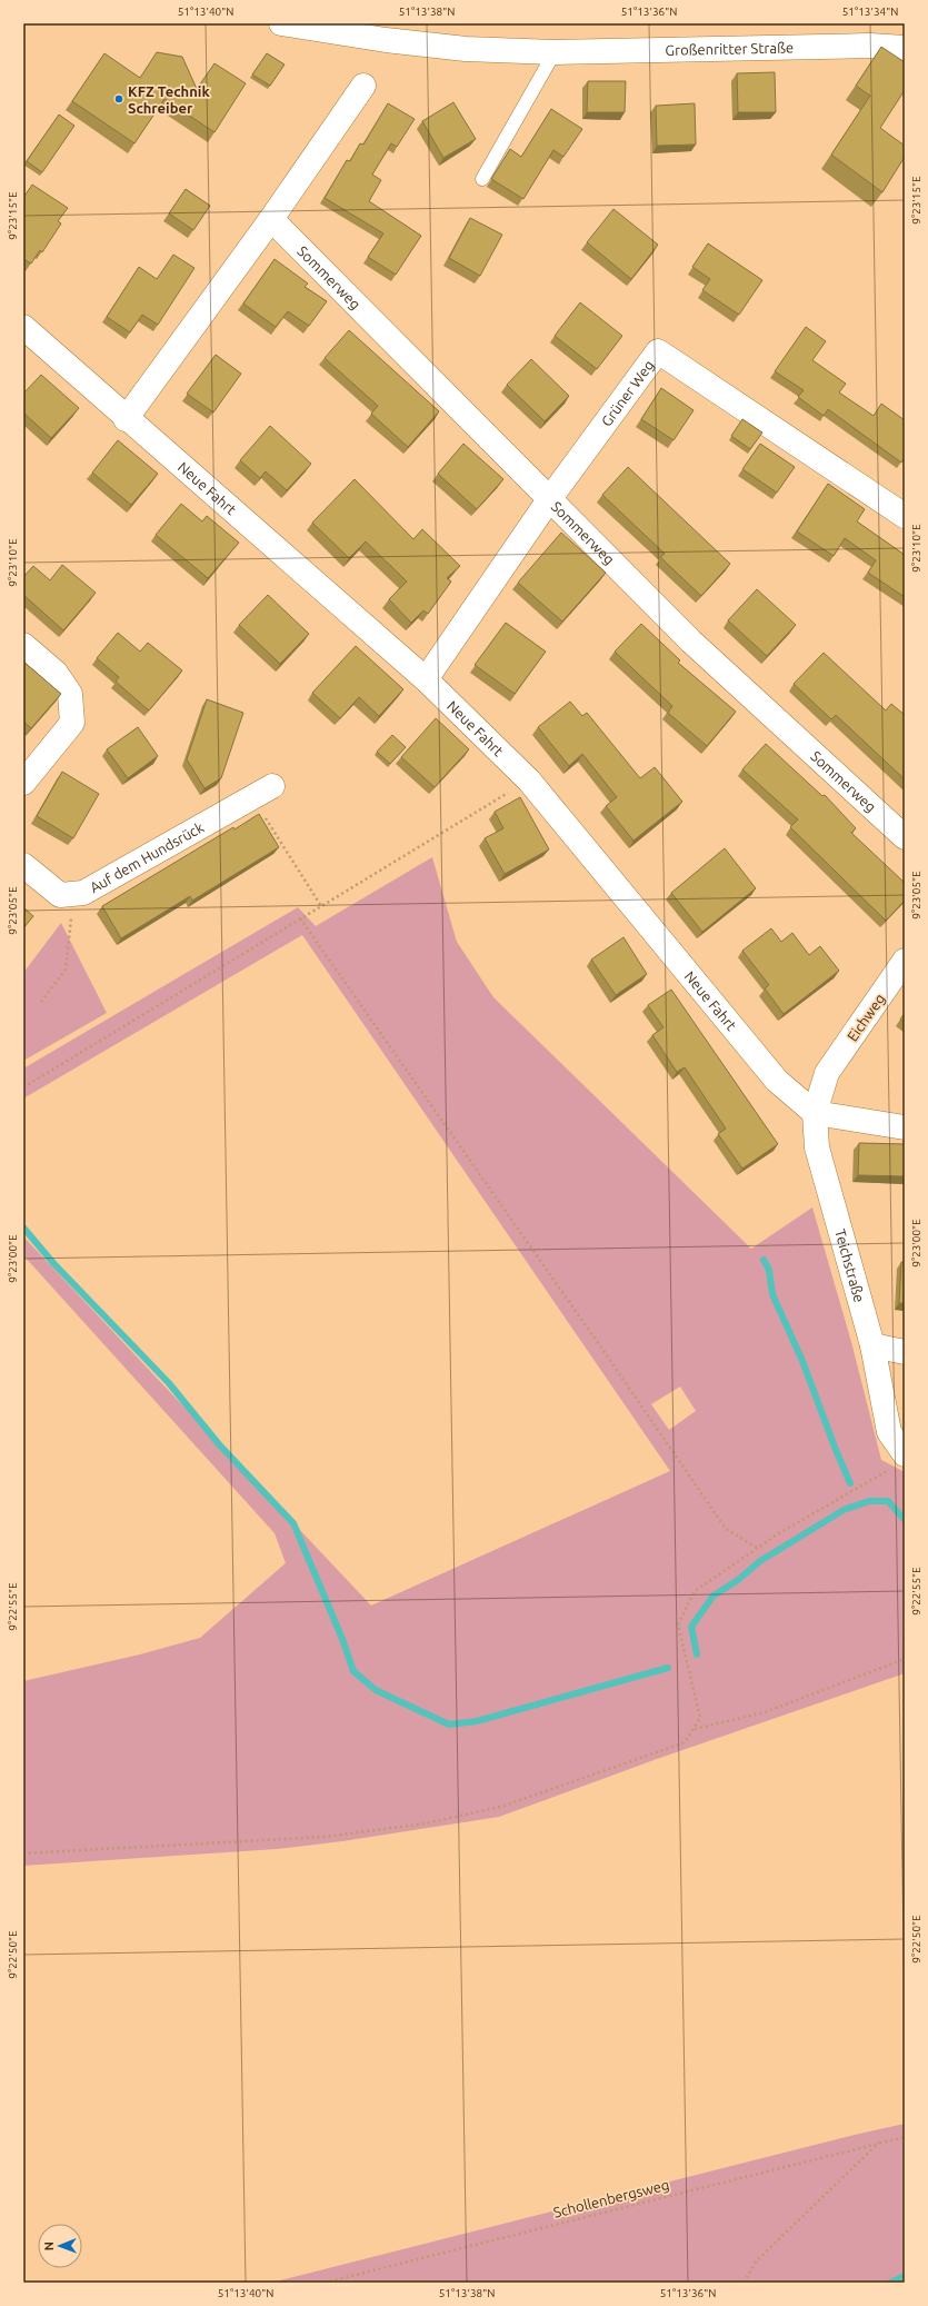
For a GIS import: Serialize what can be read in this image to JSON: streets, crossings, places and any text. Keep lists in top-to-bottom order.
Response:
{
  "streets": {
    "street": [
      "Großenritter Straße",
      "Sommerweg",
      "Grüner Weg",
      "Neue Fahrt",
      "Auf dem Hundsrück",
      "Eichweg",
      "Teichstraße"
    ],
    "path": ["Schollenbergsweg"]
  },
  "crossings": [
    ["Sommerweg", "Grüner Weg"],
    ["Grüner Weg", "Neue Fahrt"],
    ["Neue Fahrt", "Teichstraße"],
    ["Eichweg", "Teichstraße"]
  ],
  "places": ["KFZ Technik Schreiber"],
  "north": "left",
  "coordinates": [
    "51°13'40\"N",
    "51°13'38\"N",
    "51°13'36\"N",
    "51°13'34\"N",
    "9°23'15\"E",
    "9°23'10\"E",
    "9°23'05\"E",
    "9°23'00\"E",
    "9°22'55\"E",
    "9°22'50\"E"
  ]
}
